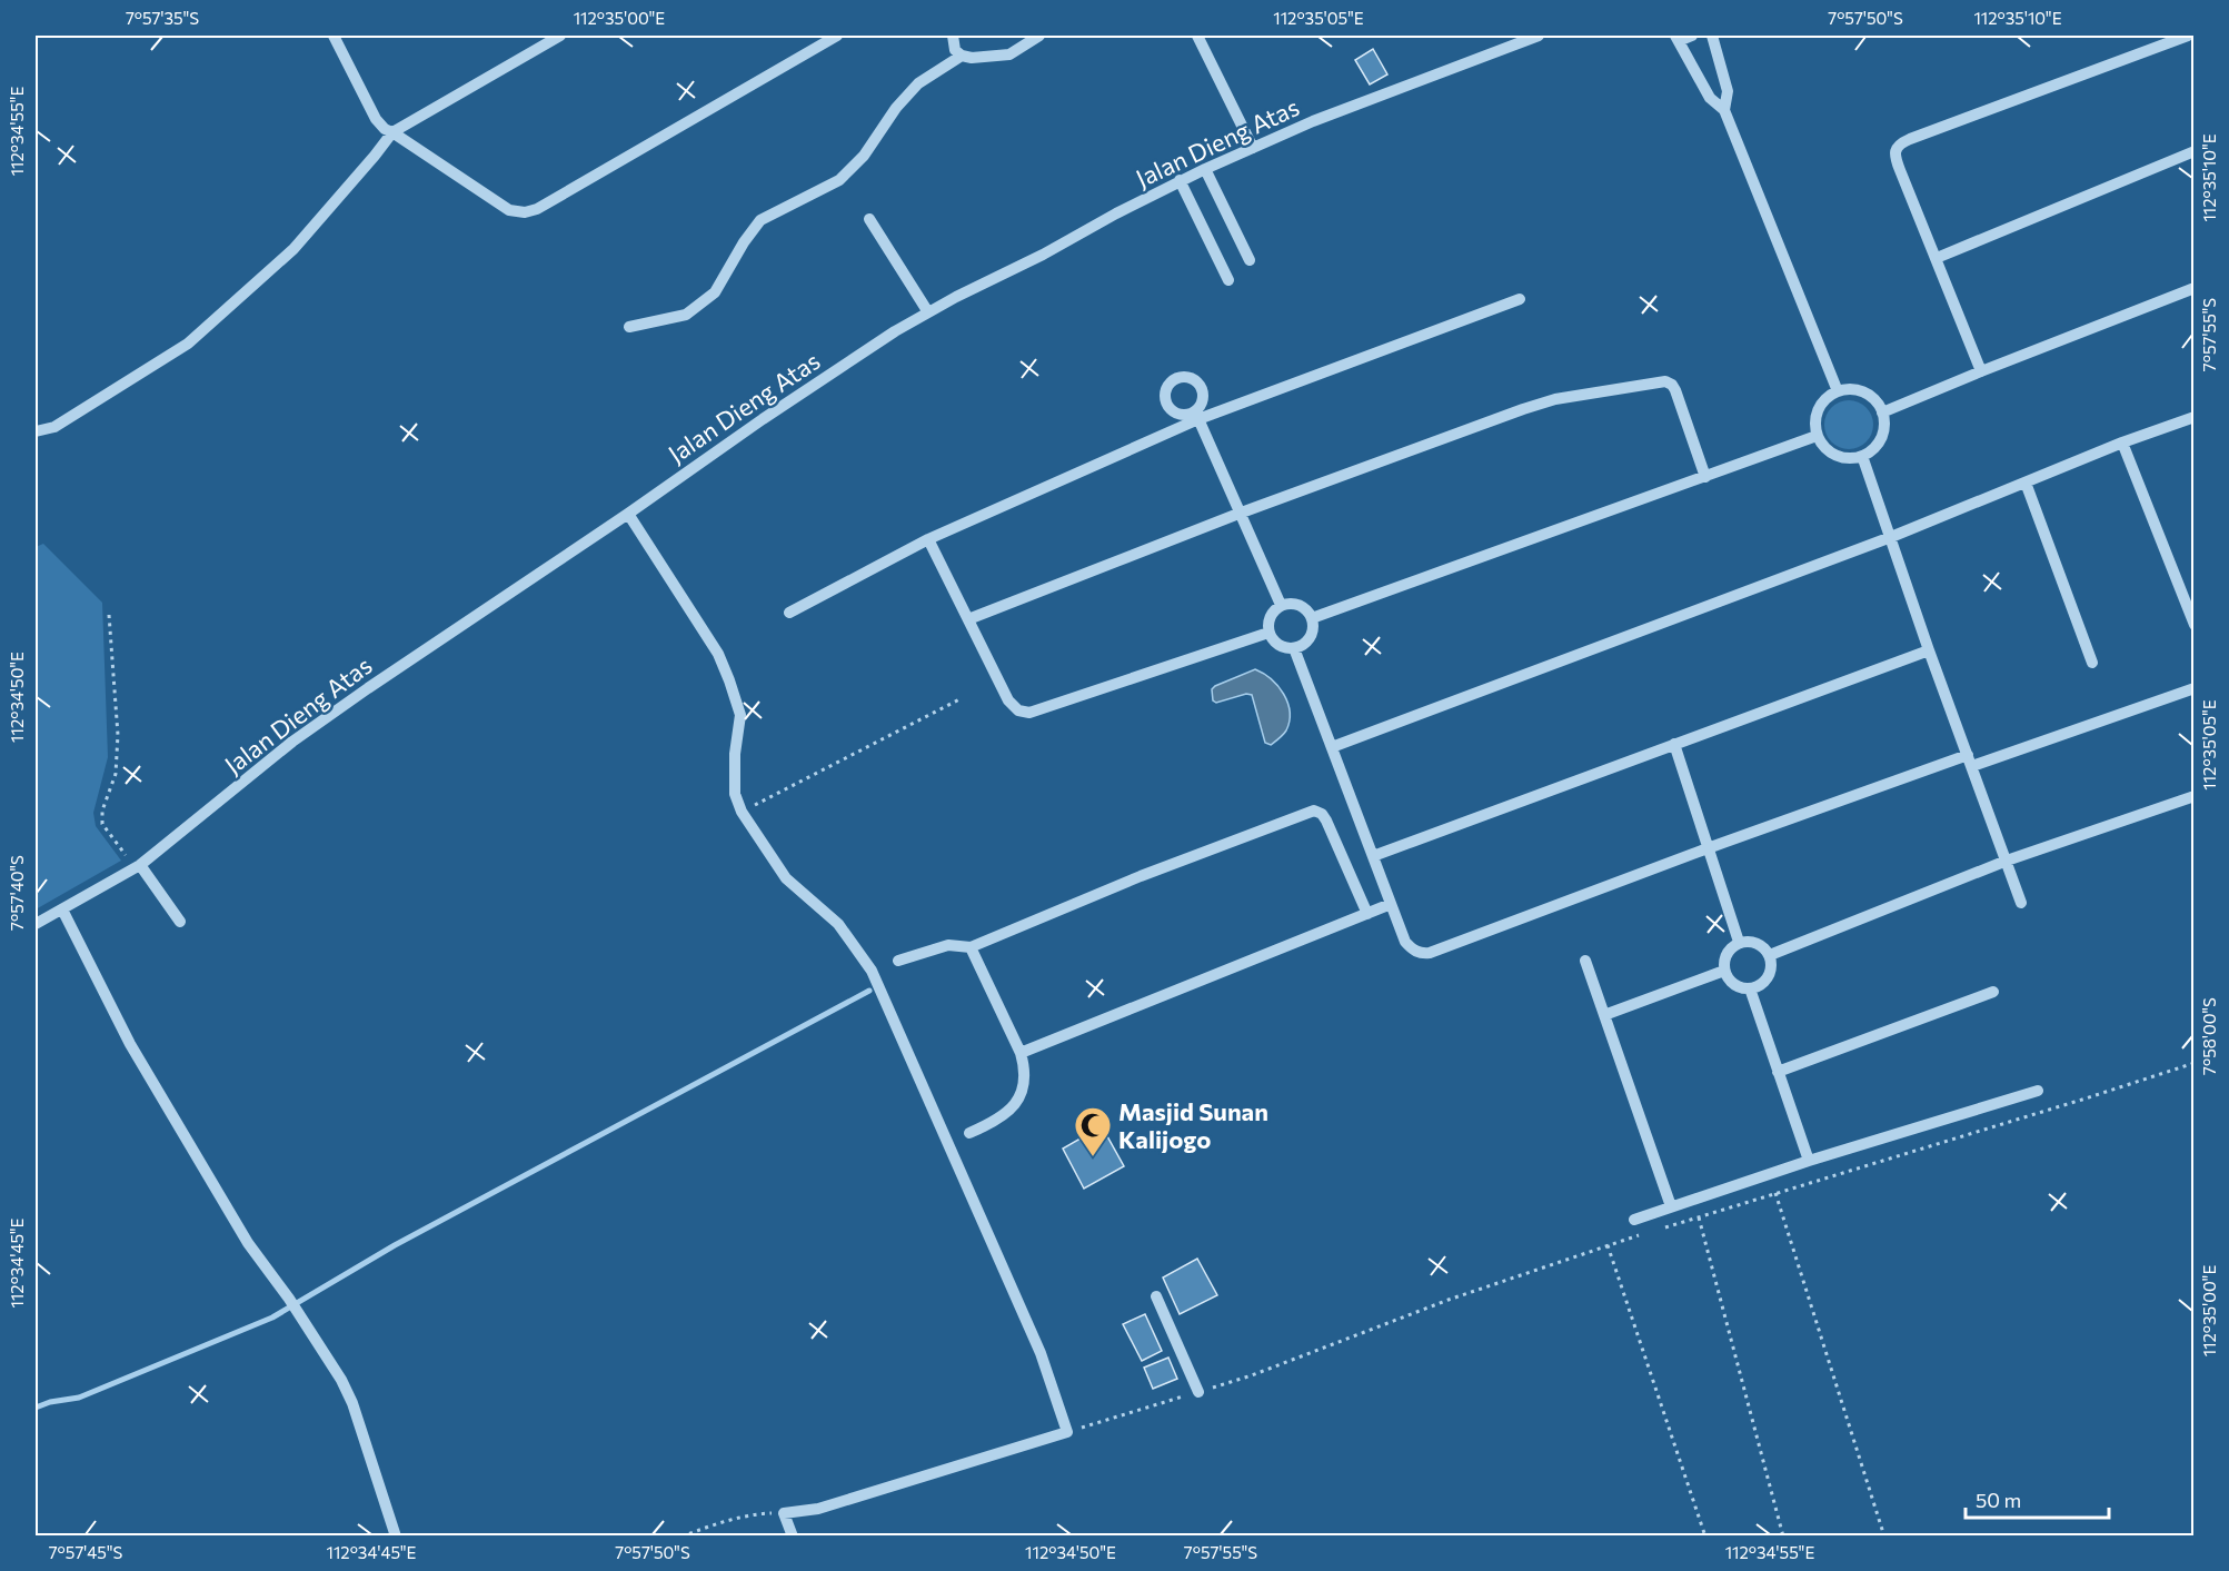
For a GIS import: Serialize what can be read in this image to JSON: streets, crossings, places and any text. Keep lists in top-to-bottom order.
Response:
{
  "streets": {
    "street": ["Jalan Dieng Atas"]
  },
  "places": {
    "mosque": ["Masjid Sunan Kalijogo"]
  },
  "scale_bar": "50 m",
  "coordinates": [
    "7°57'35\"S",
    "112°35'00\"E",
    "112°35'05\"E",
    "7°57'50\"S",
    "112°35'10\"E",
    "112°34'55\"E",
    "7°57'55\"S",
    "112°34'50\"E",
    "7°57'40\"S",
    "7°58'00\"S",
    "112°34'45\"E",
    "7°57'45\"S"
  ]
}
